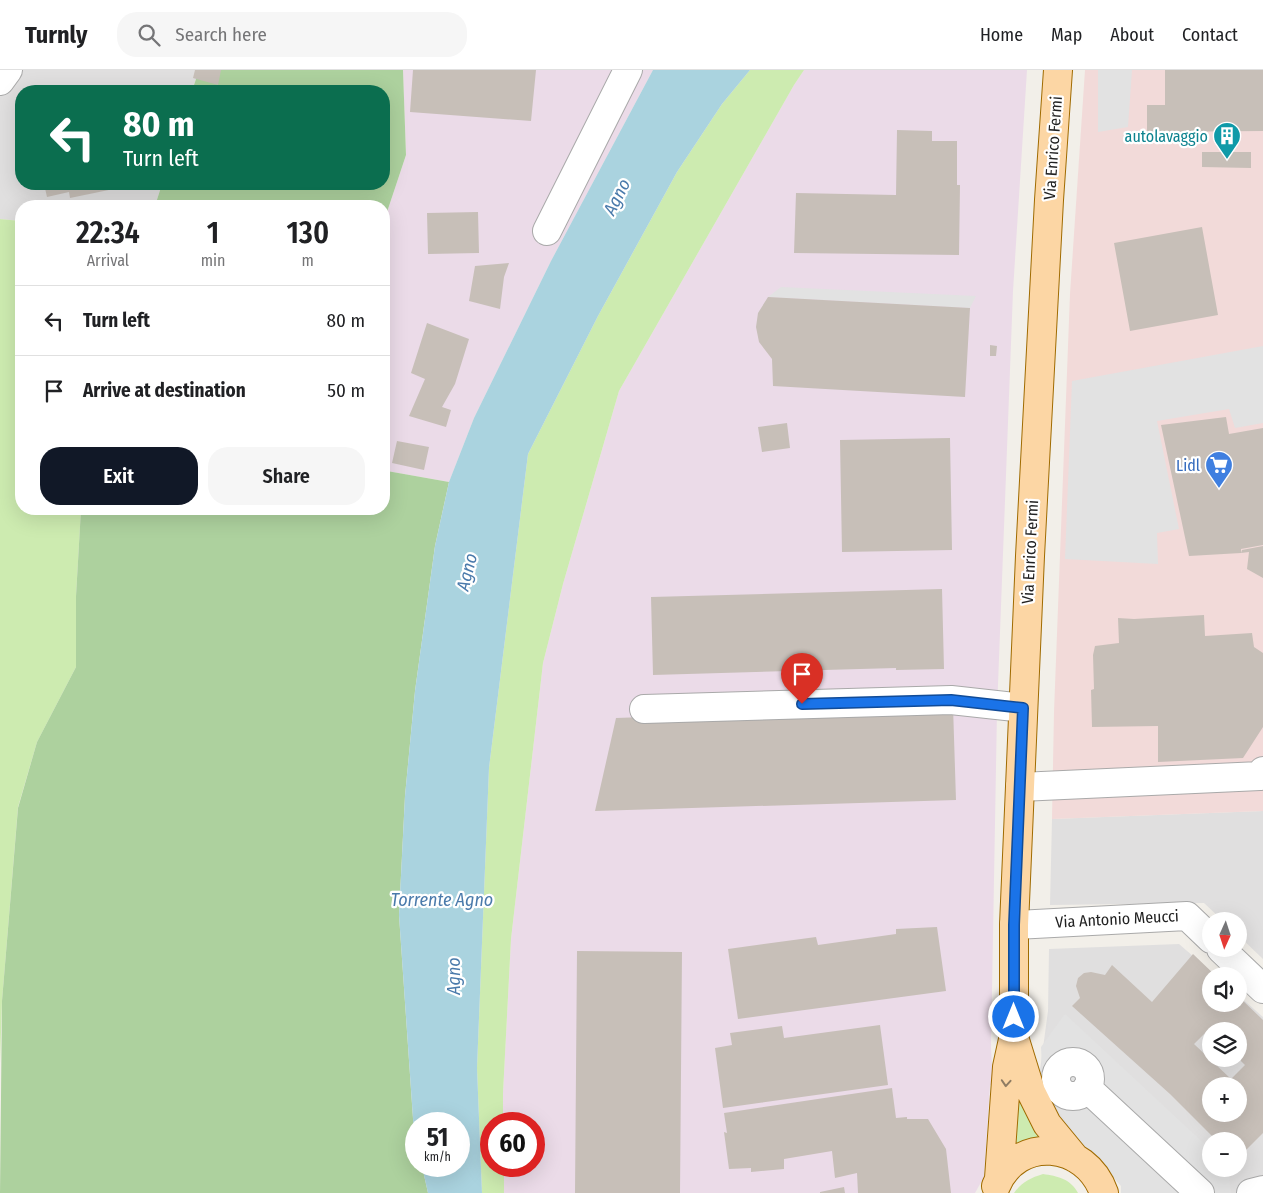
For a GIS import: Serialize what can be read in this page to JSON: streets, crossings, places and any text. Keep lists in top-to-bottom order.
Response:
{
  "streets": {
    "main road": ["Via Enrico Fermi"],
    "street": ["Via Antonio Meucci"]
  },
  "crossings": [
    ["Via Enrico Fermi", "Via Antonio Meucci"]
  ],
  "water": ["Agno", "Torrente Agno"],
  "places": {
    "building": ["autolavaggio"],
    "supermarket": ["Lidl"]
  },
  "north": "bottom",
  "page": {
    "header": "Turnly",
    "search": "Search here",
    "nav": [
      "Home",
      "Map",
      "About",
      "Contact"
    ],
    "turn": ["80 m", "Turn left"],
    "eta": [
      "22:34",
      "Arrival",
      "1",
      "min",
      "130",
      "m"
    ],
    "list": [
      {
        "name": "Turn left",
        "value": "80 m"
      },
      {
        "name": "Arrive at destination",
        "value": "50 m"
      }
    ],
    "buttons": ["Exit", "Share"],
    "map_buttons": ["+", "−"],
    "speed": "51 km/h",
    "limit": "60"
  }
}
